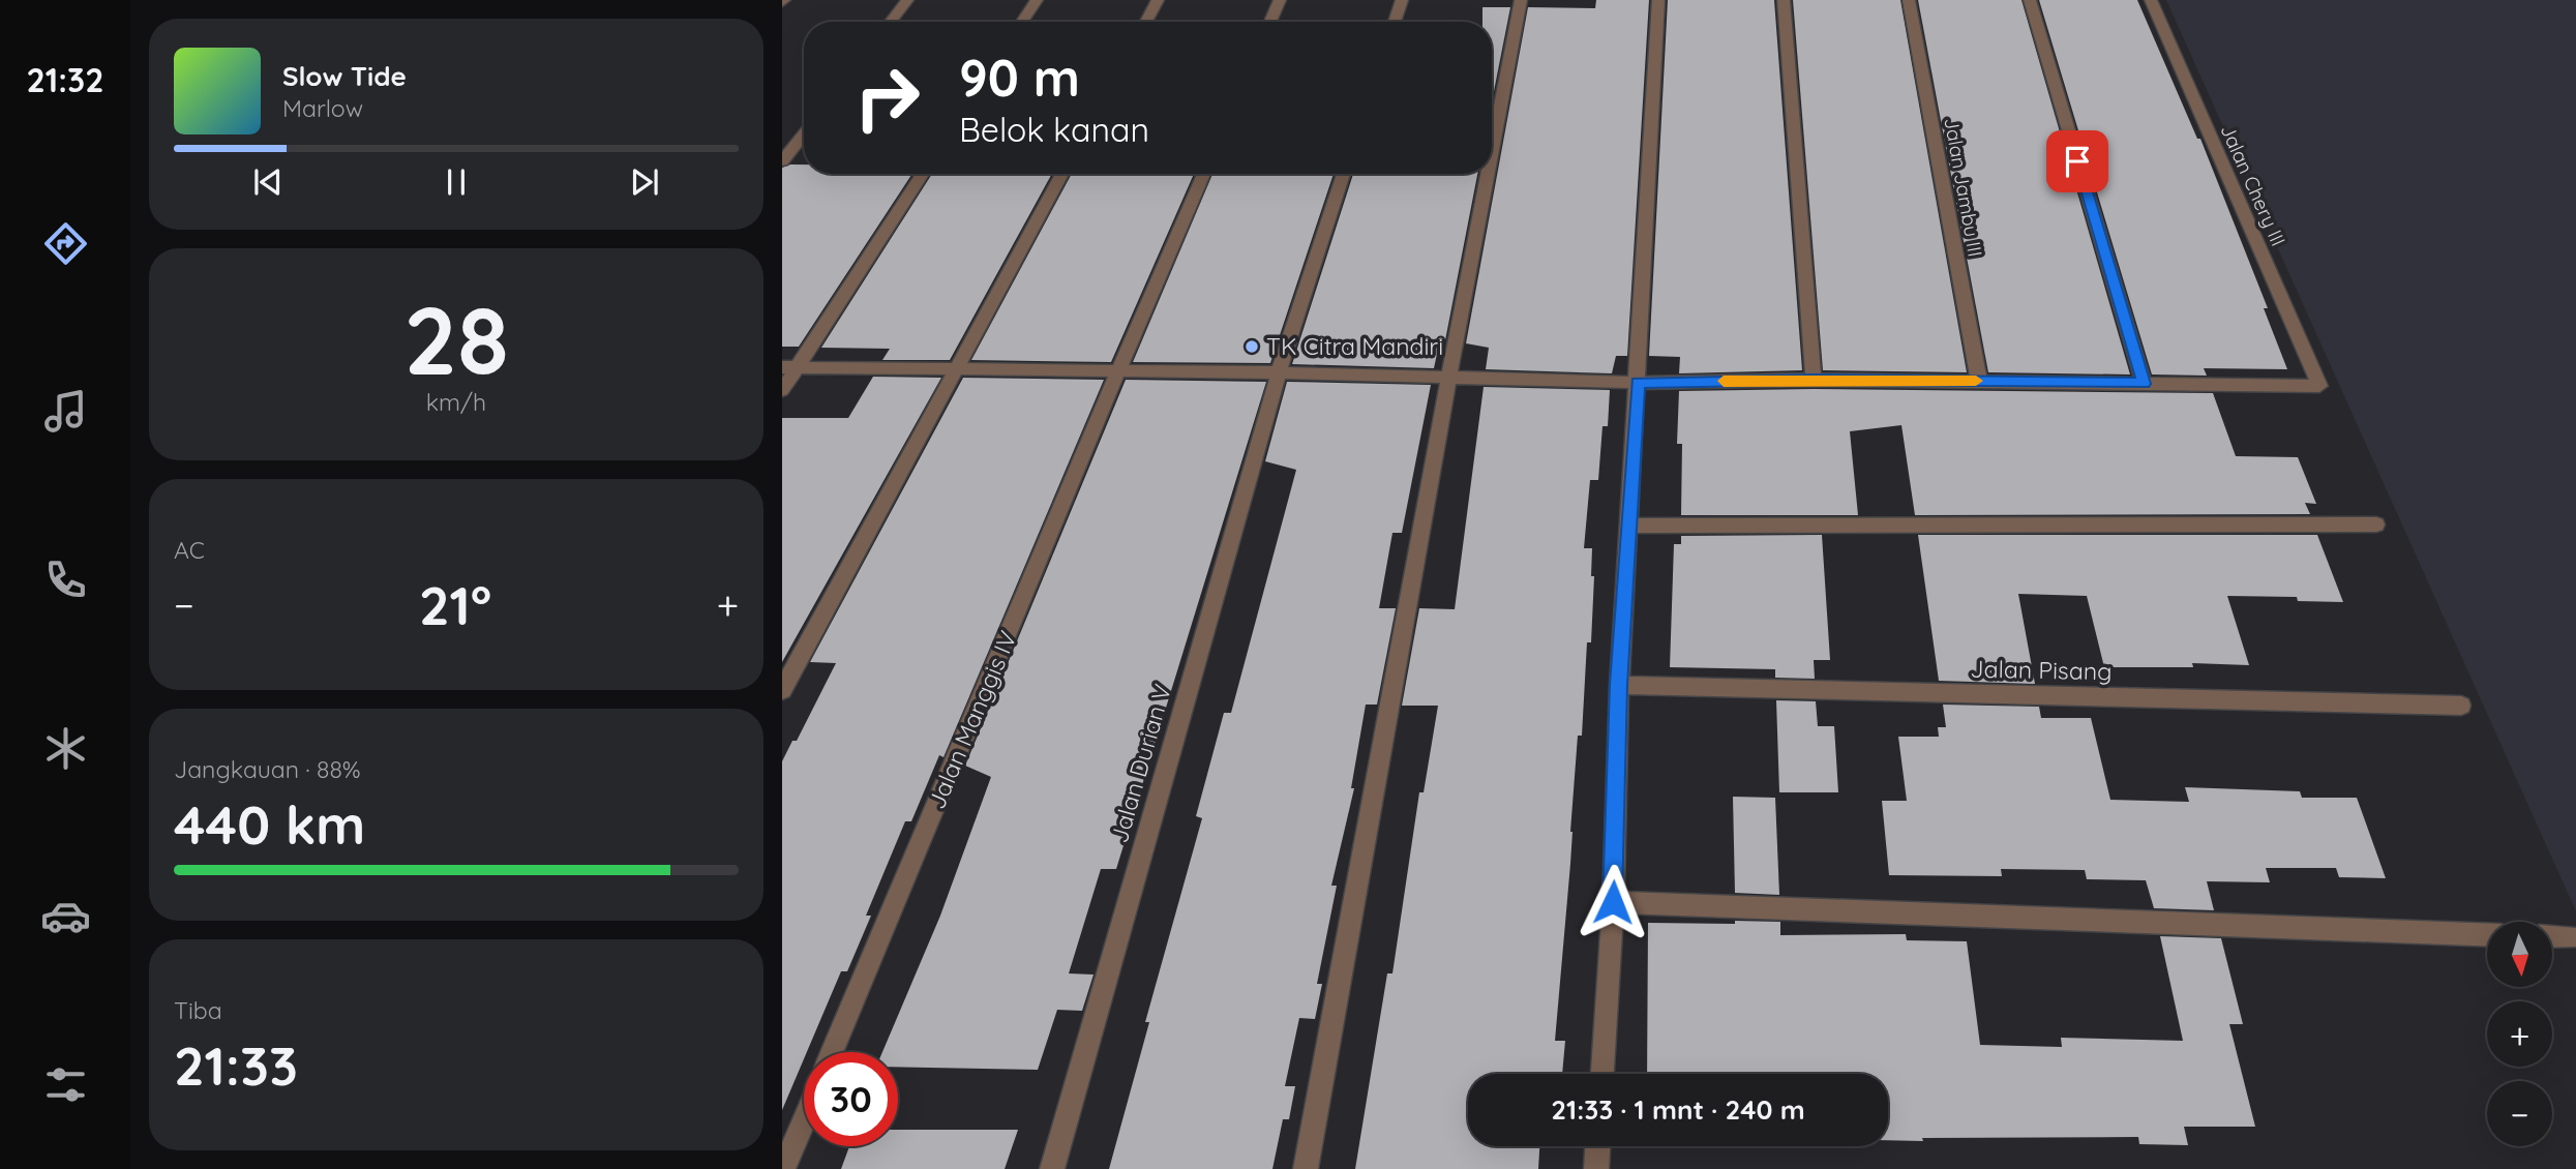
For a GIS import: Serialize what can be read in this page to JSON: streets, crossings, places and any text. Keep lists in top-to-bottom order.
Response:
{
  "streets": {
    "street": [
      "Jalan Chery III",
      "Jalan Jambu III",
      "Jalan Pisang",
      "Jalan Manggis IV",
      "Jalan Durian V"
    ]
  },
  "places": ["TK Citra Mandiri"],
  "north": "bottom",
  "page": {
    "tabs": "21:32",
    "turn": ["90 m", "Belok kanan"],
    "song": ["Slow Tide", "Marlow"],
    "tile": [
      ["28", "km/h"],
      "AC",
      ["Jangkauan · 88%", "440 km"],
      ["Tiba", "21:33"]
    ],
    "heat": ["−", "21°", "+"],
    "map_buttons": ["+", "−"],
    "limit": "30",
    "trip": "21:33 · 1 mnt · 240 m"
  }
}
